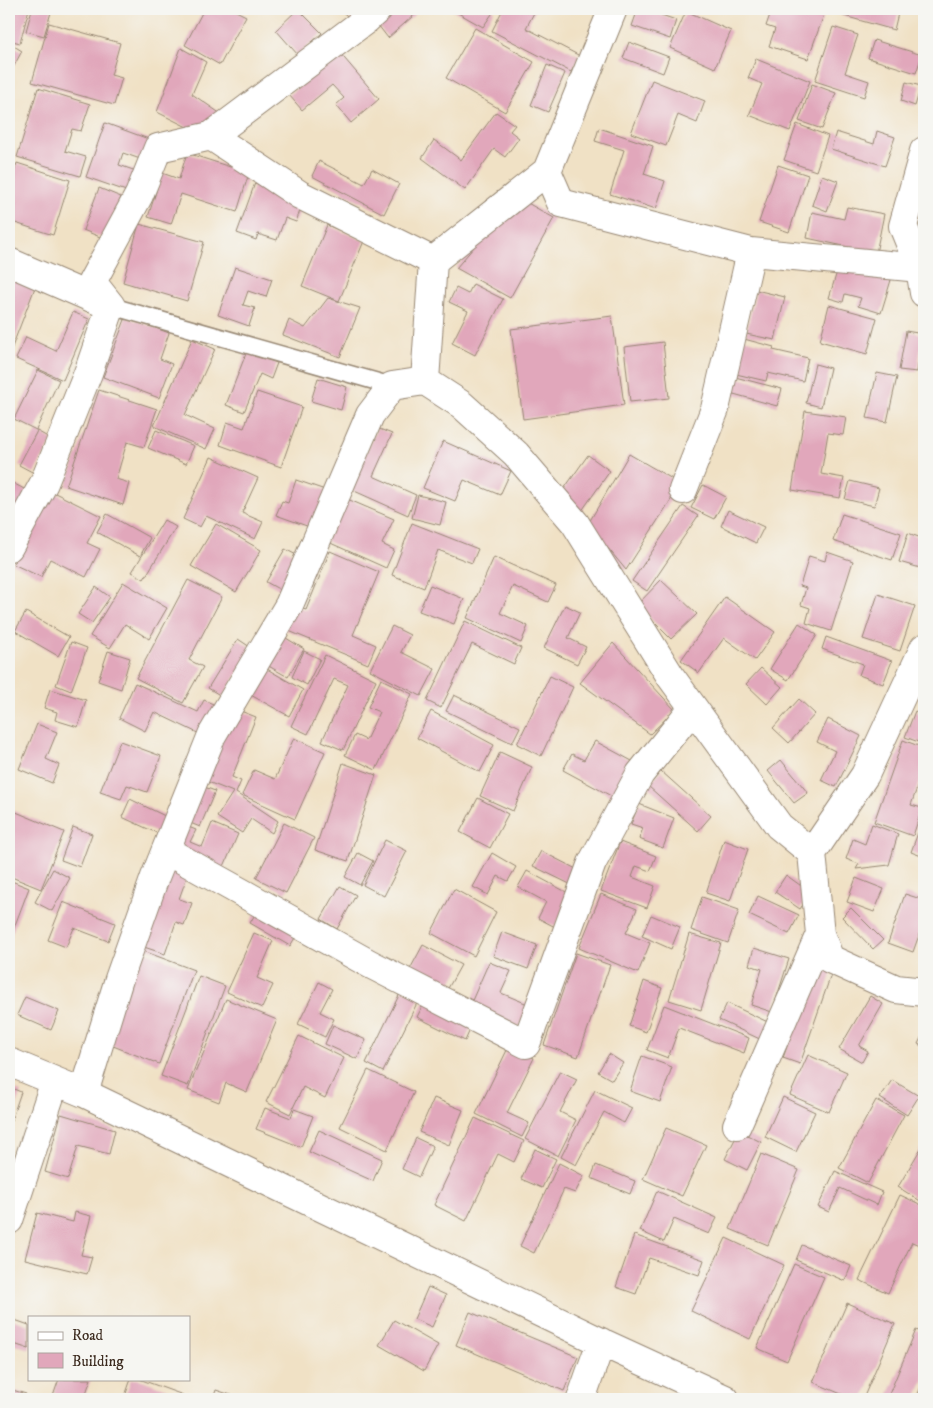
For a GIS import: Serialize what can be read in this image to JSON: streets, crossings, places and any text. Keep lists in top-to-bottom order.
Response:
{
  "legend": ["Road", "Building"]
}
